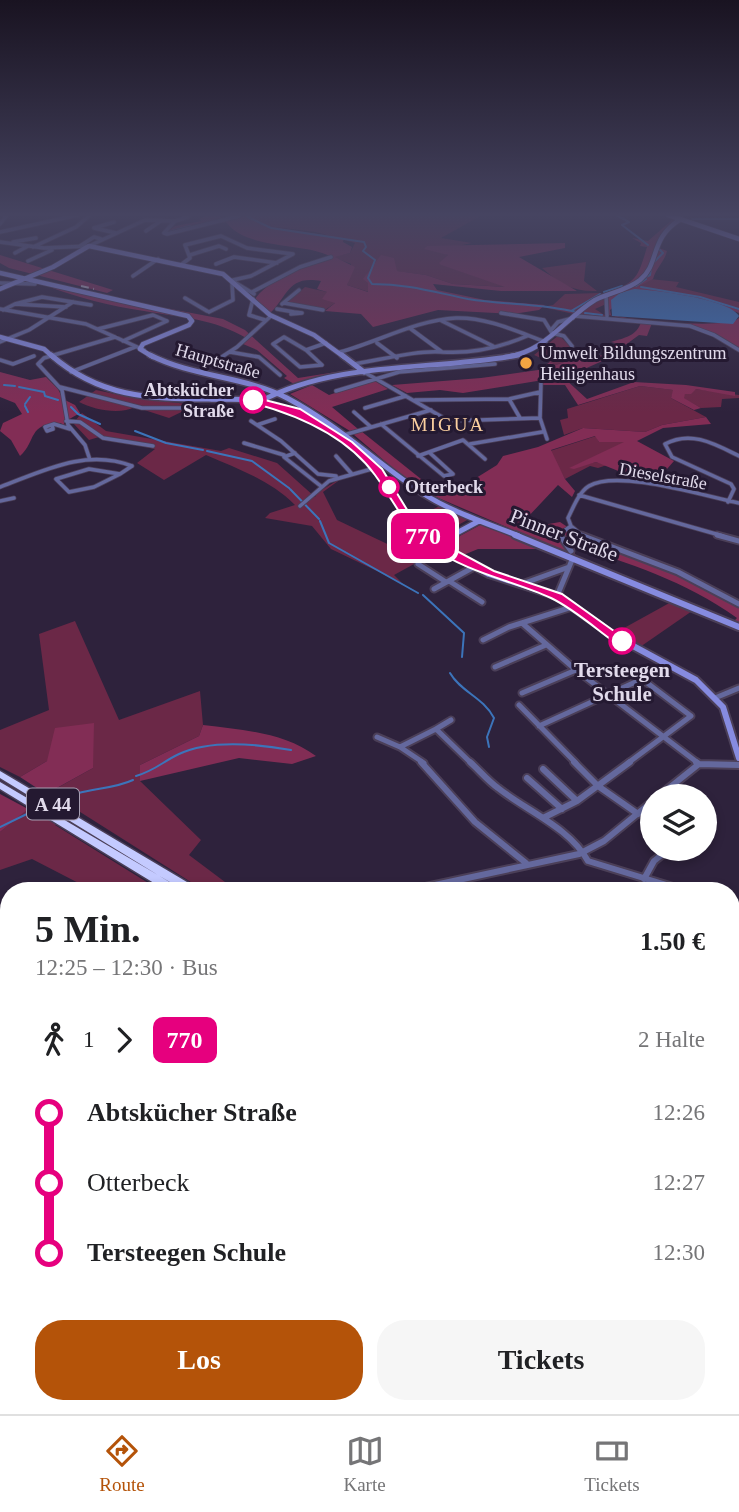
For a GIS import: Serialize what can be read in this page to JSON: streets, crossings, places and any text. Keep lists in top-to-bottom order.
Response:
{
  "streets": {
    "highway": ["A 44"],
    "street": ["Hauptstraße", "Dieselstraße", "Pinner Straße"]
  },
  "crossings": [
    ["Hauptstraße", "Pinner Straße"]
  ],
  "districts": ["MIGUA"],
  "places": [
    "Umwelt Bildungszentrum Heiligenhaus",
    "Abtskücher Straße",
    "Otterbeck",
    "Tersteegen Schule"
  ],
  "lines": ["bus line 770"],
  "page": {
    "on_map": "770",
    "heading": ["5 Min.", "12:25 – 12:30 · Bus", "1.50 €"],
    "legs": ["1", "770", "2 Halte"],
    "list": [
      {
        "name": "Abtskücher Straße",
        "value": "12:26"
      },
      {
        "name": "Otterbeck",
        "value": "12:27"
      },
      {
        "name": "Tersteegen Schule",
        "value": "12:30"
      }
    ],
    "buttons": ["Los", "Tickets"],
    "tabs": ["Route", "Karte", "Tickets"]
  }
}
